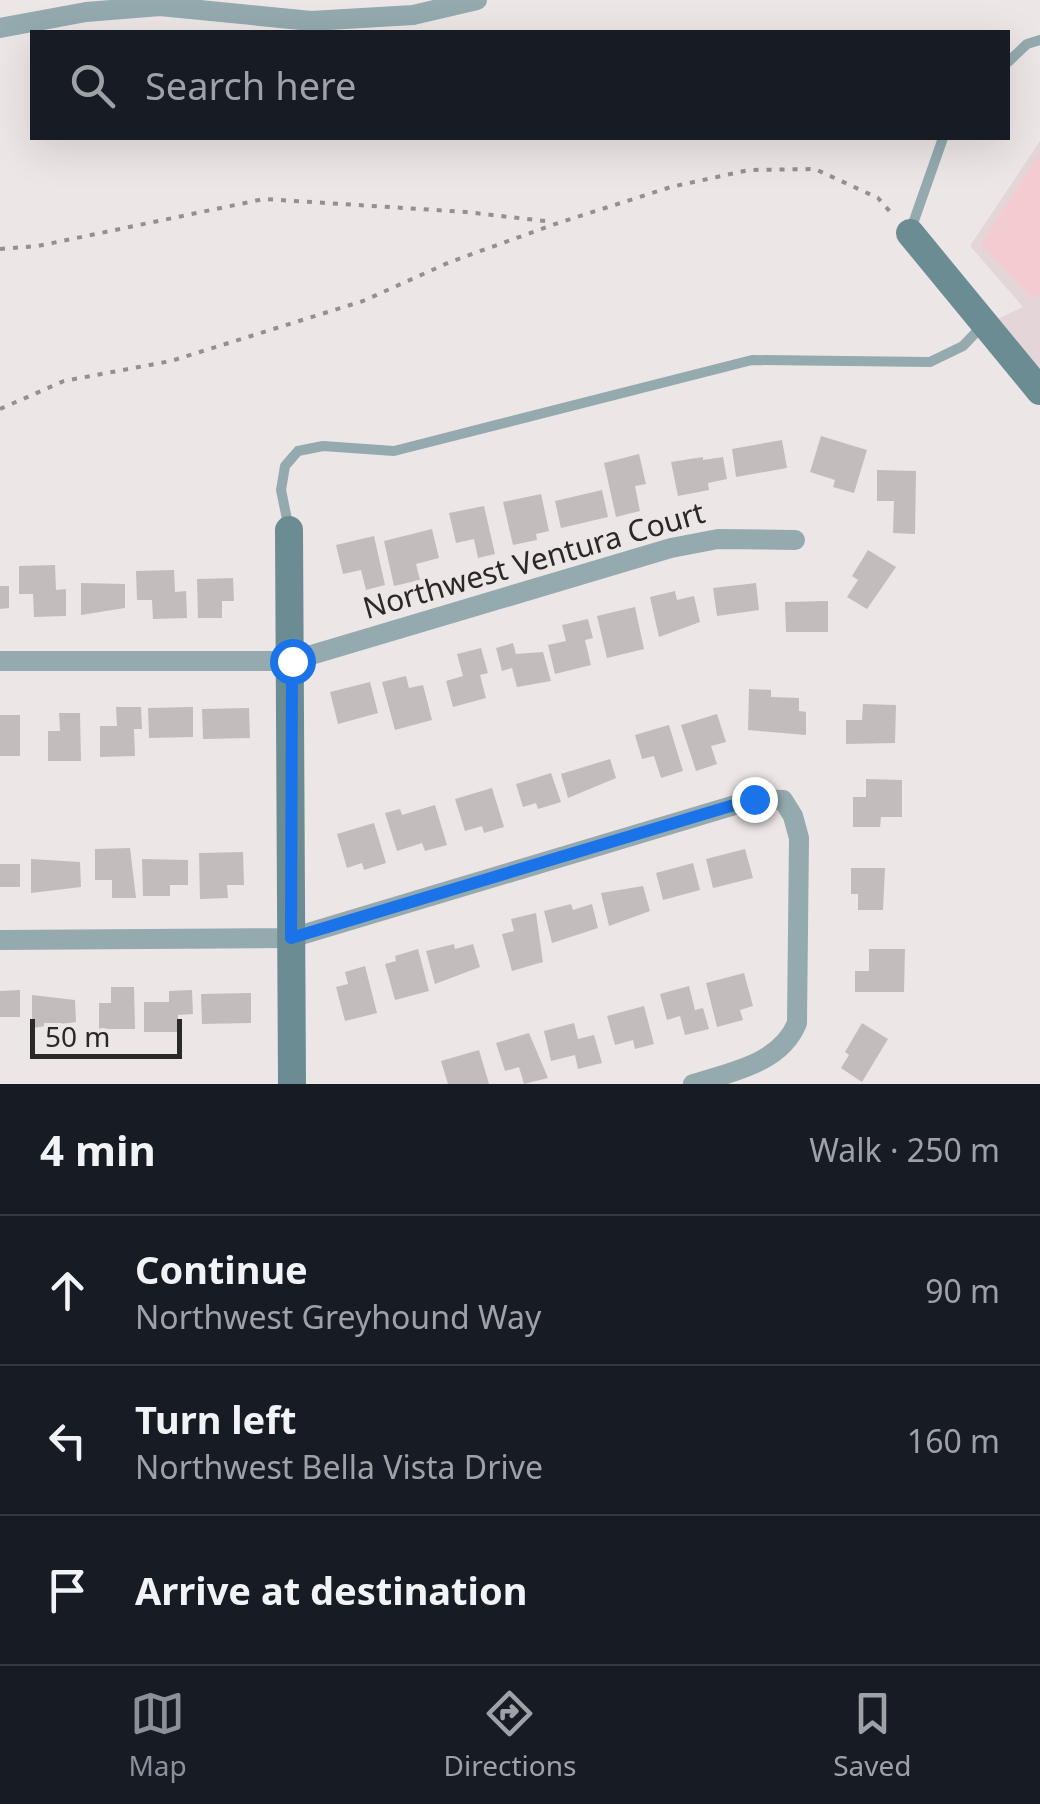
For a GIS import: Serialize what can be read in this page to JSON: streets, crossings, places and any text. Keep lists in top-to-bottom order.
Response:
{
  "streets": {
    "street": ["Northwest Ventura Court"]
  },
  "scale_bar": "50 m",
  "page": {
    "search": "Search here",
    "scale": "50 m",
    "heading": ["4 min", "Walk · 250 m"],
    "list": [
      ["Continue", "Northwest Greyhound Way", "90 m"],
      ["Turn left", "Northwest Bella Vista Drive", "160 m"],
      "Arrive at destination"
    ],
    "nav": ["Map", "Directions", "Saved"]
  }
}
